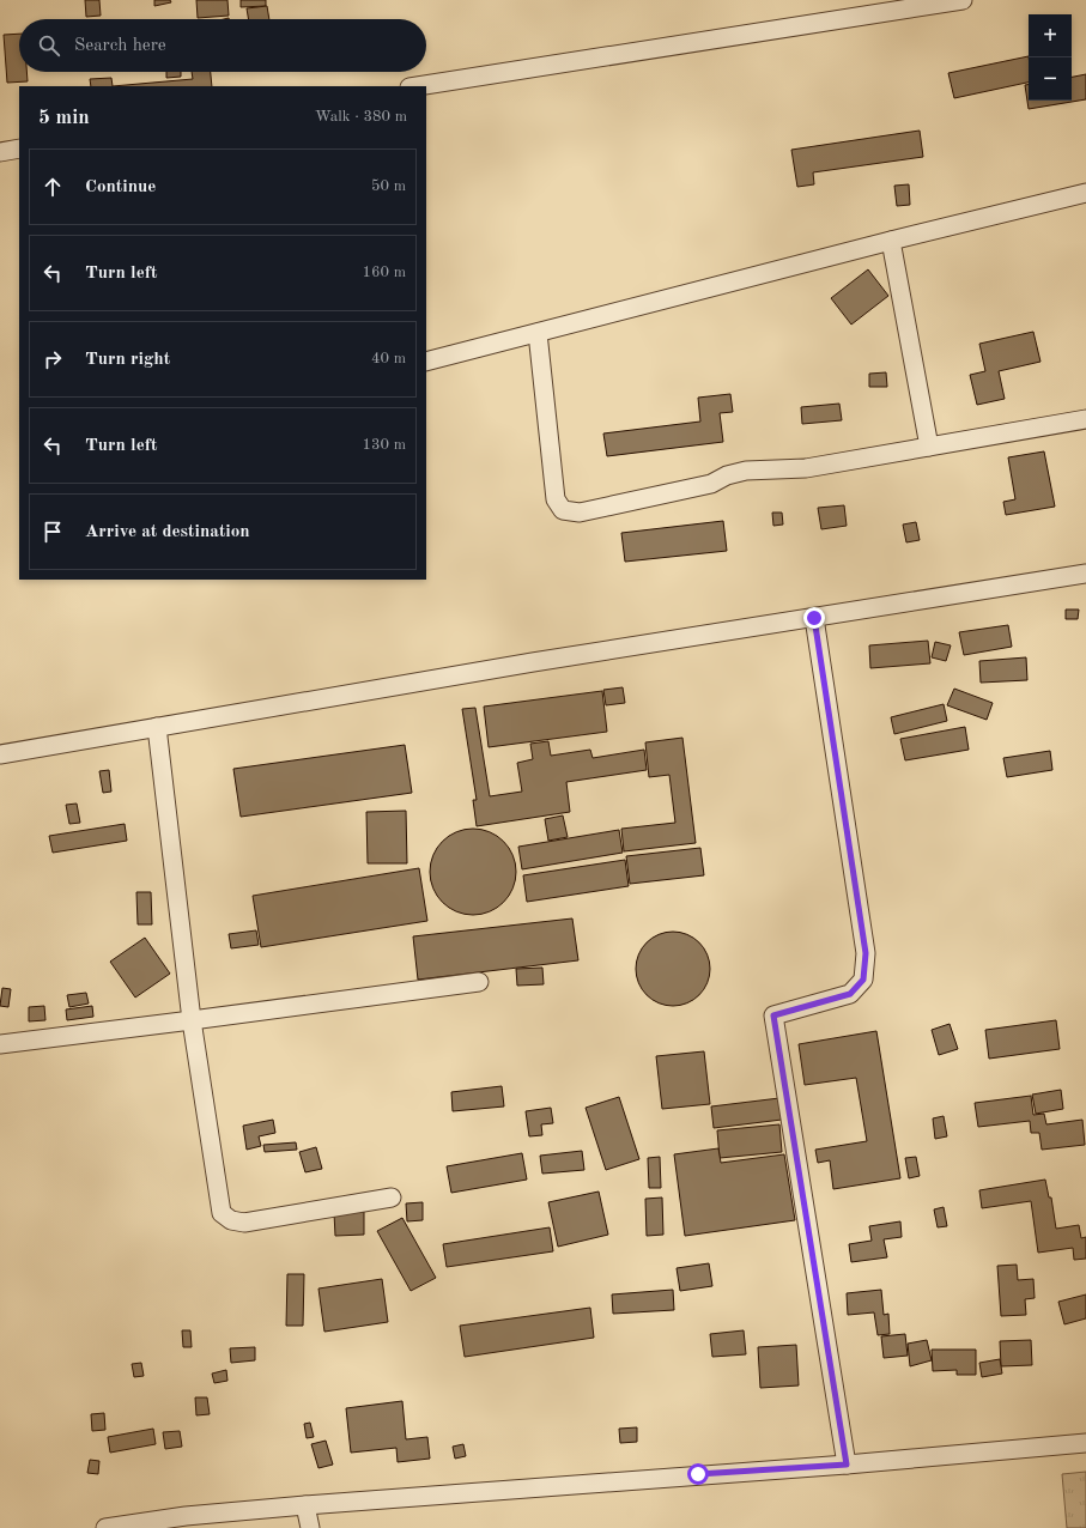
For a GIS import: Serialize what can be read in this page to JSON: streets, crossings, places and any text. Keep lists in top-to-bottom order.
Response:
{
  "page": {
    "map_buttons": ["+", "−"],
    "search": "Search here",
    "heading": ["5 min", "Walk · 380 m"],
    "list": [
      ["Continue", "50 m"],
      ["Turn left", "160 m"],
      ["Turn right", "40 m"],
      ["Turn left", "130 m"],
      "Arrive at destination"
    ]
  }
}
